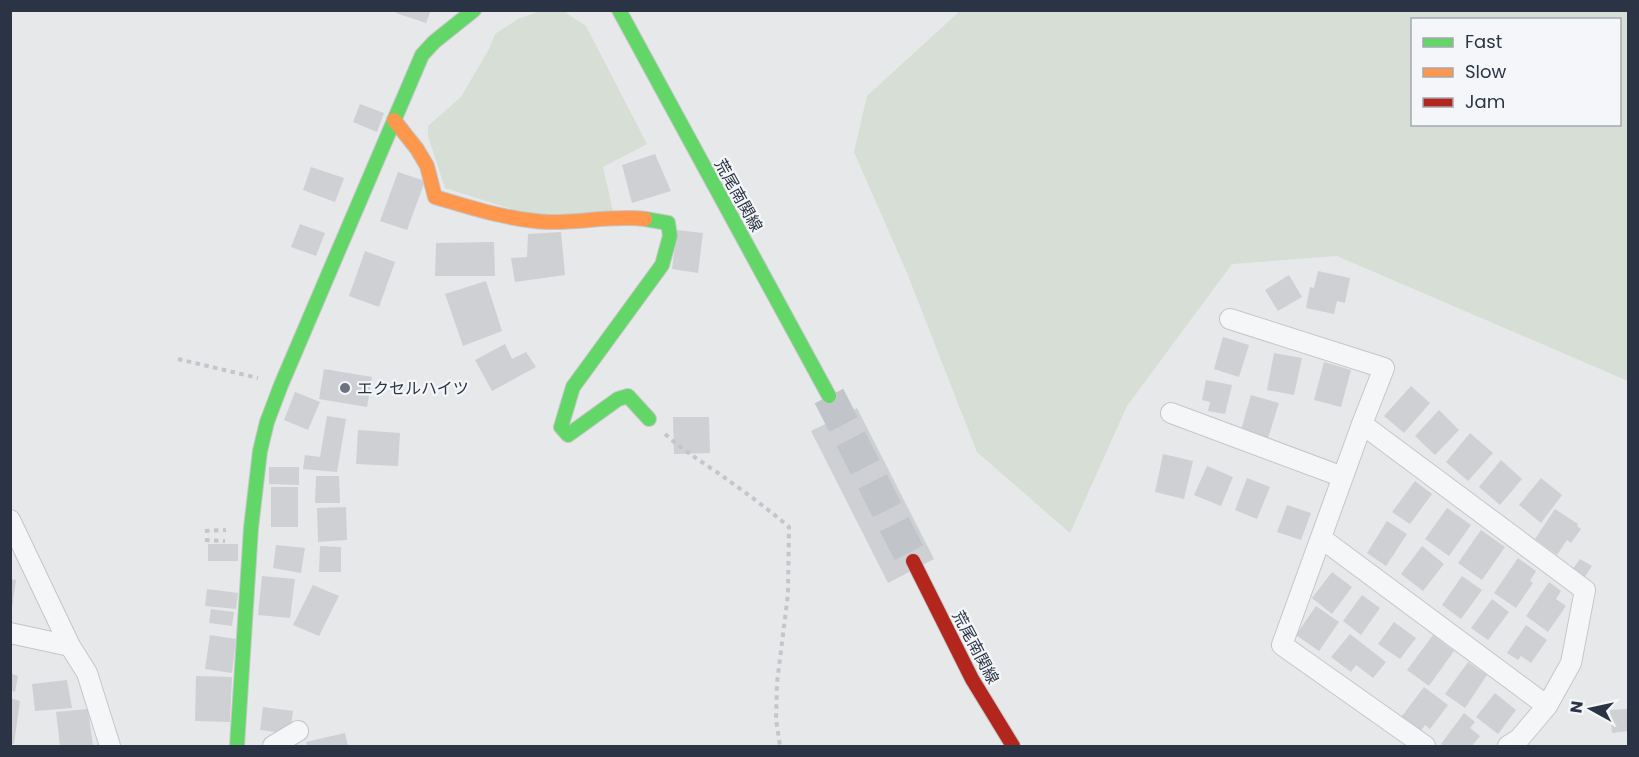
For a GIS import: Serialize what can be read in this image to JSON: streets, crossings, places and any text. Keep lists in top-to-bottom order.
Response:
{
  "streets": {
    "street": ["荒尾南関線"]
  },
  "places": ["エクセルハイツ"],
  "legend": ["Fast", "Slow", "Jam"],
  "north": "left"
}
